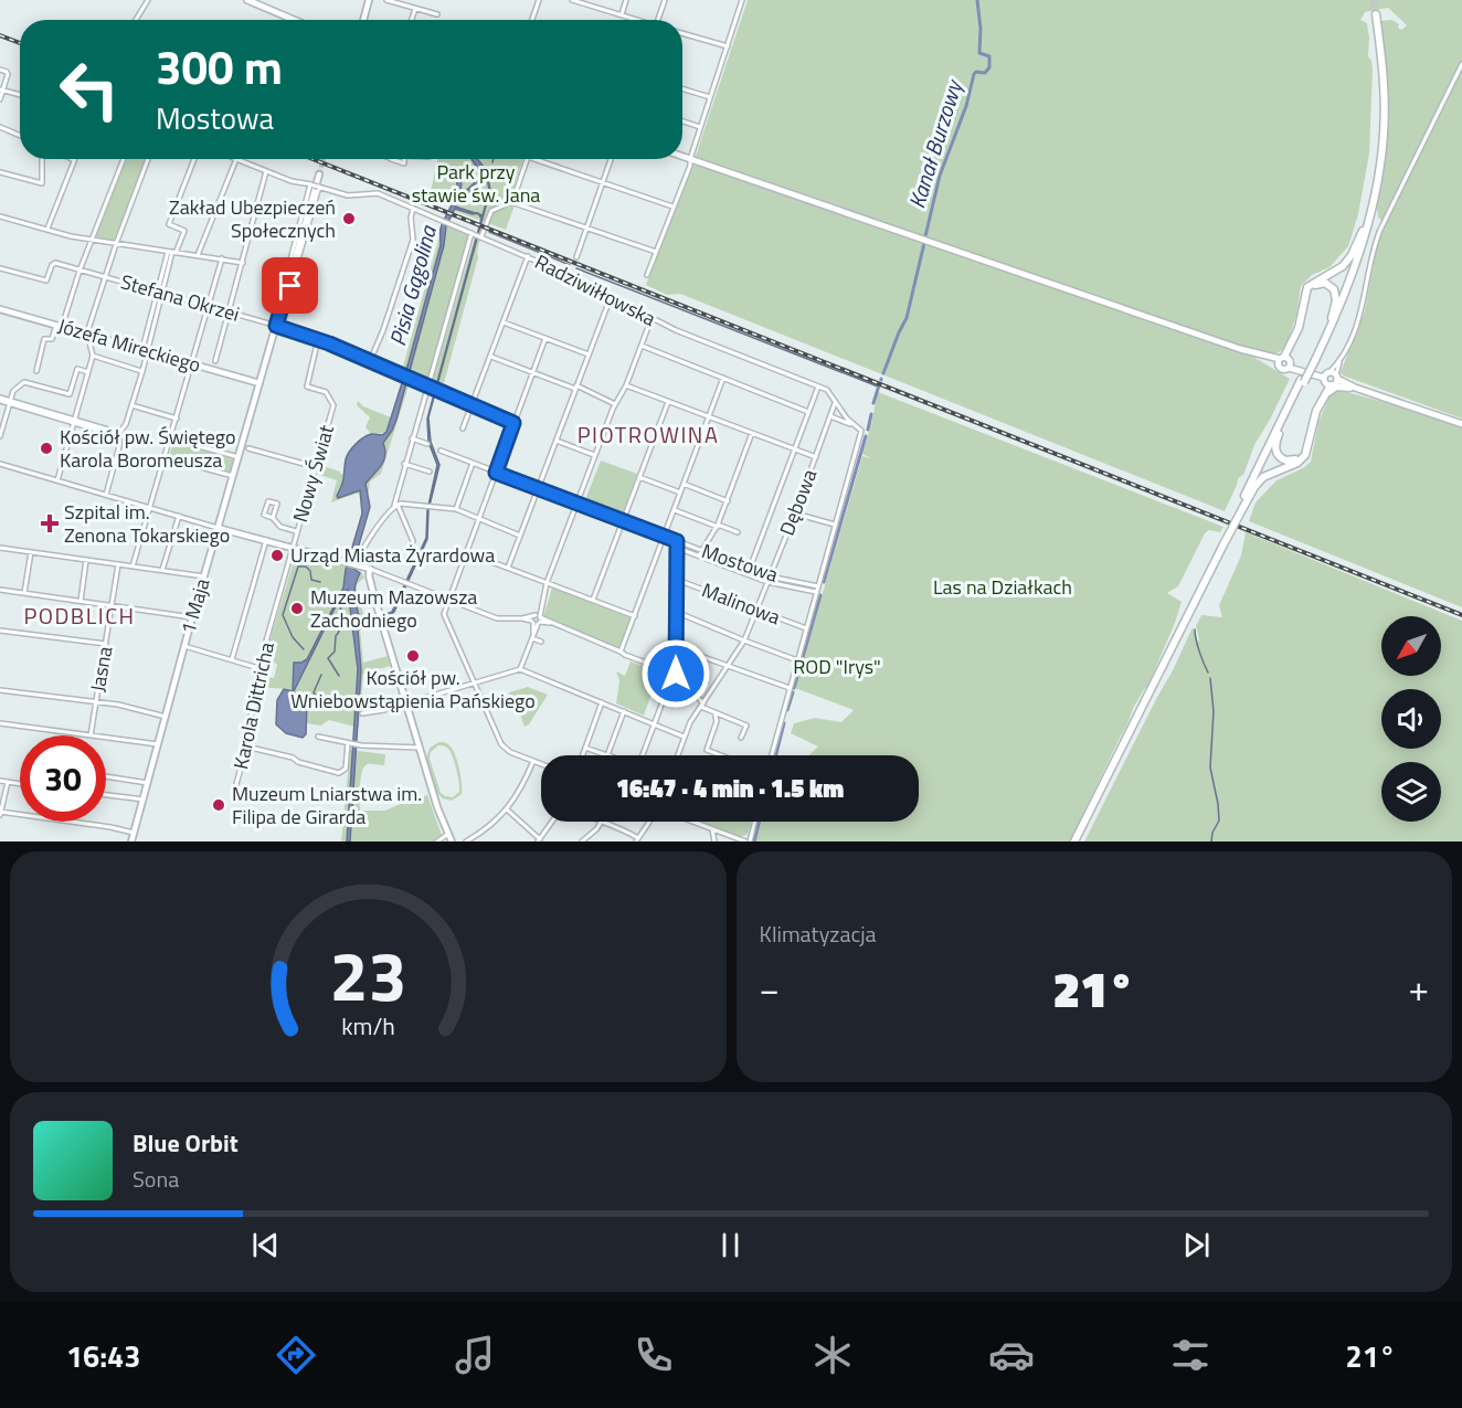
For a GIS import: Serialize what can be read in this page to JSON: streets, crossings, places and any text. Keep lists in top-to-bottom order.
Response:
{
  "streets": {
    "street": [
      "Radziwiłłowska",
      "Stefana Okrzei",
      "Józefa Mireckiego",
      "Nowy Świat",
      "Dębowa",
      "Mostowa",
      "Malinowa",
      "1 Maja",
      "Jasna",
      "Karola Dittricha"
    ]
  },
  "crossings": [
    ["Radziwiłłowska", "Dębowa"],
    ["Radziwiłłowska", "1 Maja"],
    ["Stefana Okrzei", "Nowy Świat"],
    ["Stefana Okrzei", "1 Maja"],
    ["Józefa Mireckiego", "1 Maja"],
    ["Nowy Świat", "Karola Dittricha"],
    ["Dębowa", "Mostowa"],
    ["Dębowa", "Malinowa"]
  ],
  "districts": ["PIOTROWINA", "PODBLICH"],
  "water": ["Kanał Burzowy", "Pisia Gągolina"],
  "parks": ["Park przy stawie św. Jana", "Las na Działkach", "ROD \"Irys\""],
  "places": {
    "other": [
      "Zakład Ubezpieczeń Społecznych",
      "Kościół pw. Świętego Karola Boromeusza",
      "Urząd Miasta Żyrardowa",
      "Muzeum Mazowsza Zachodniego",
      "Kościół pw. Wniebowstąpienia Pańskiego",
      "Muzeum Lniarstwa im. Filipa de Girarda"
    ],
    "health": ["Szpital im. Zenona Tokarskiego"]
  },
  "north": "bottom left",
  "page": {
    "turn": ["300 m", "Mostowa"],
    "limit": "30",
    "trip": "16:47 · 4 min · 1.5 km",
    "tile": "Klimatyzacja",
    "heat": ["−", "21°", "+"],
    "song": ["Blue Orbit", "Sona"],
    "tabs": ["16:43", "21°"],
    "gauge": ["23", "km/h"]
  }
}
